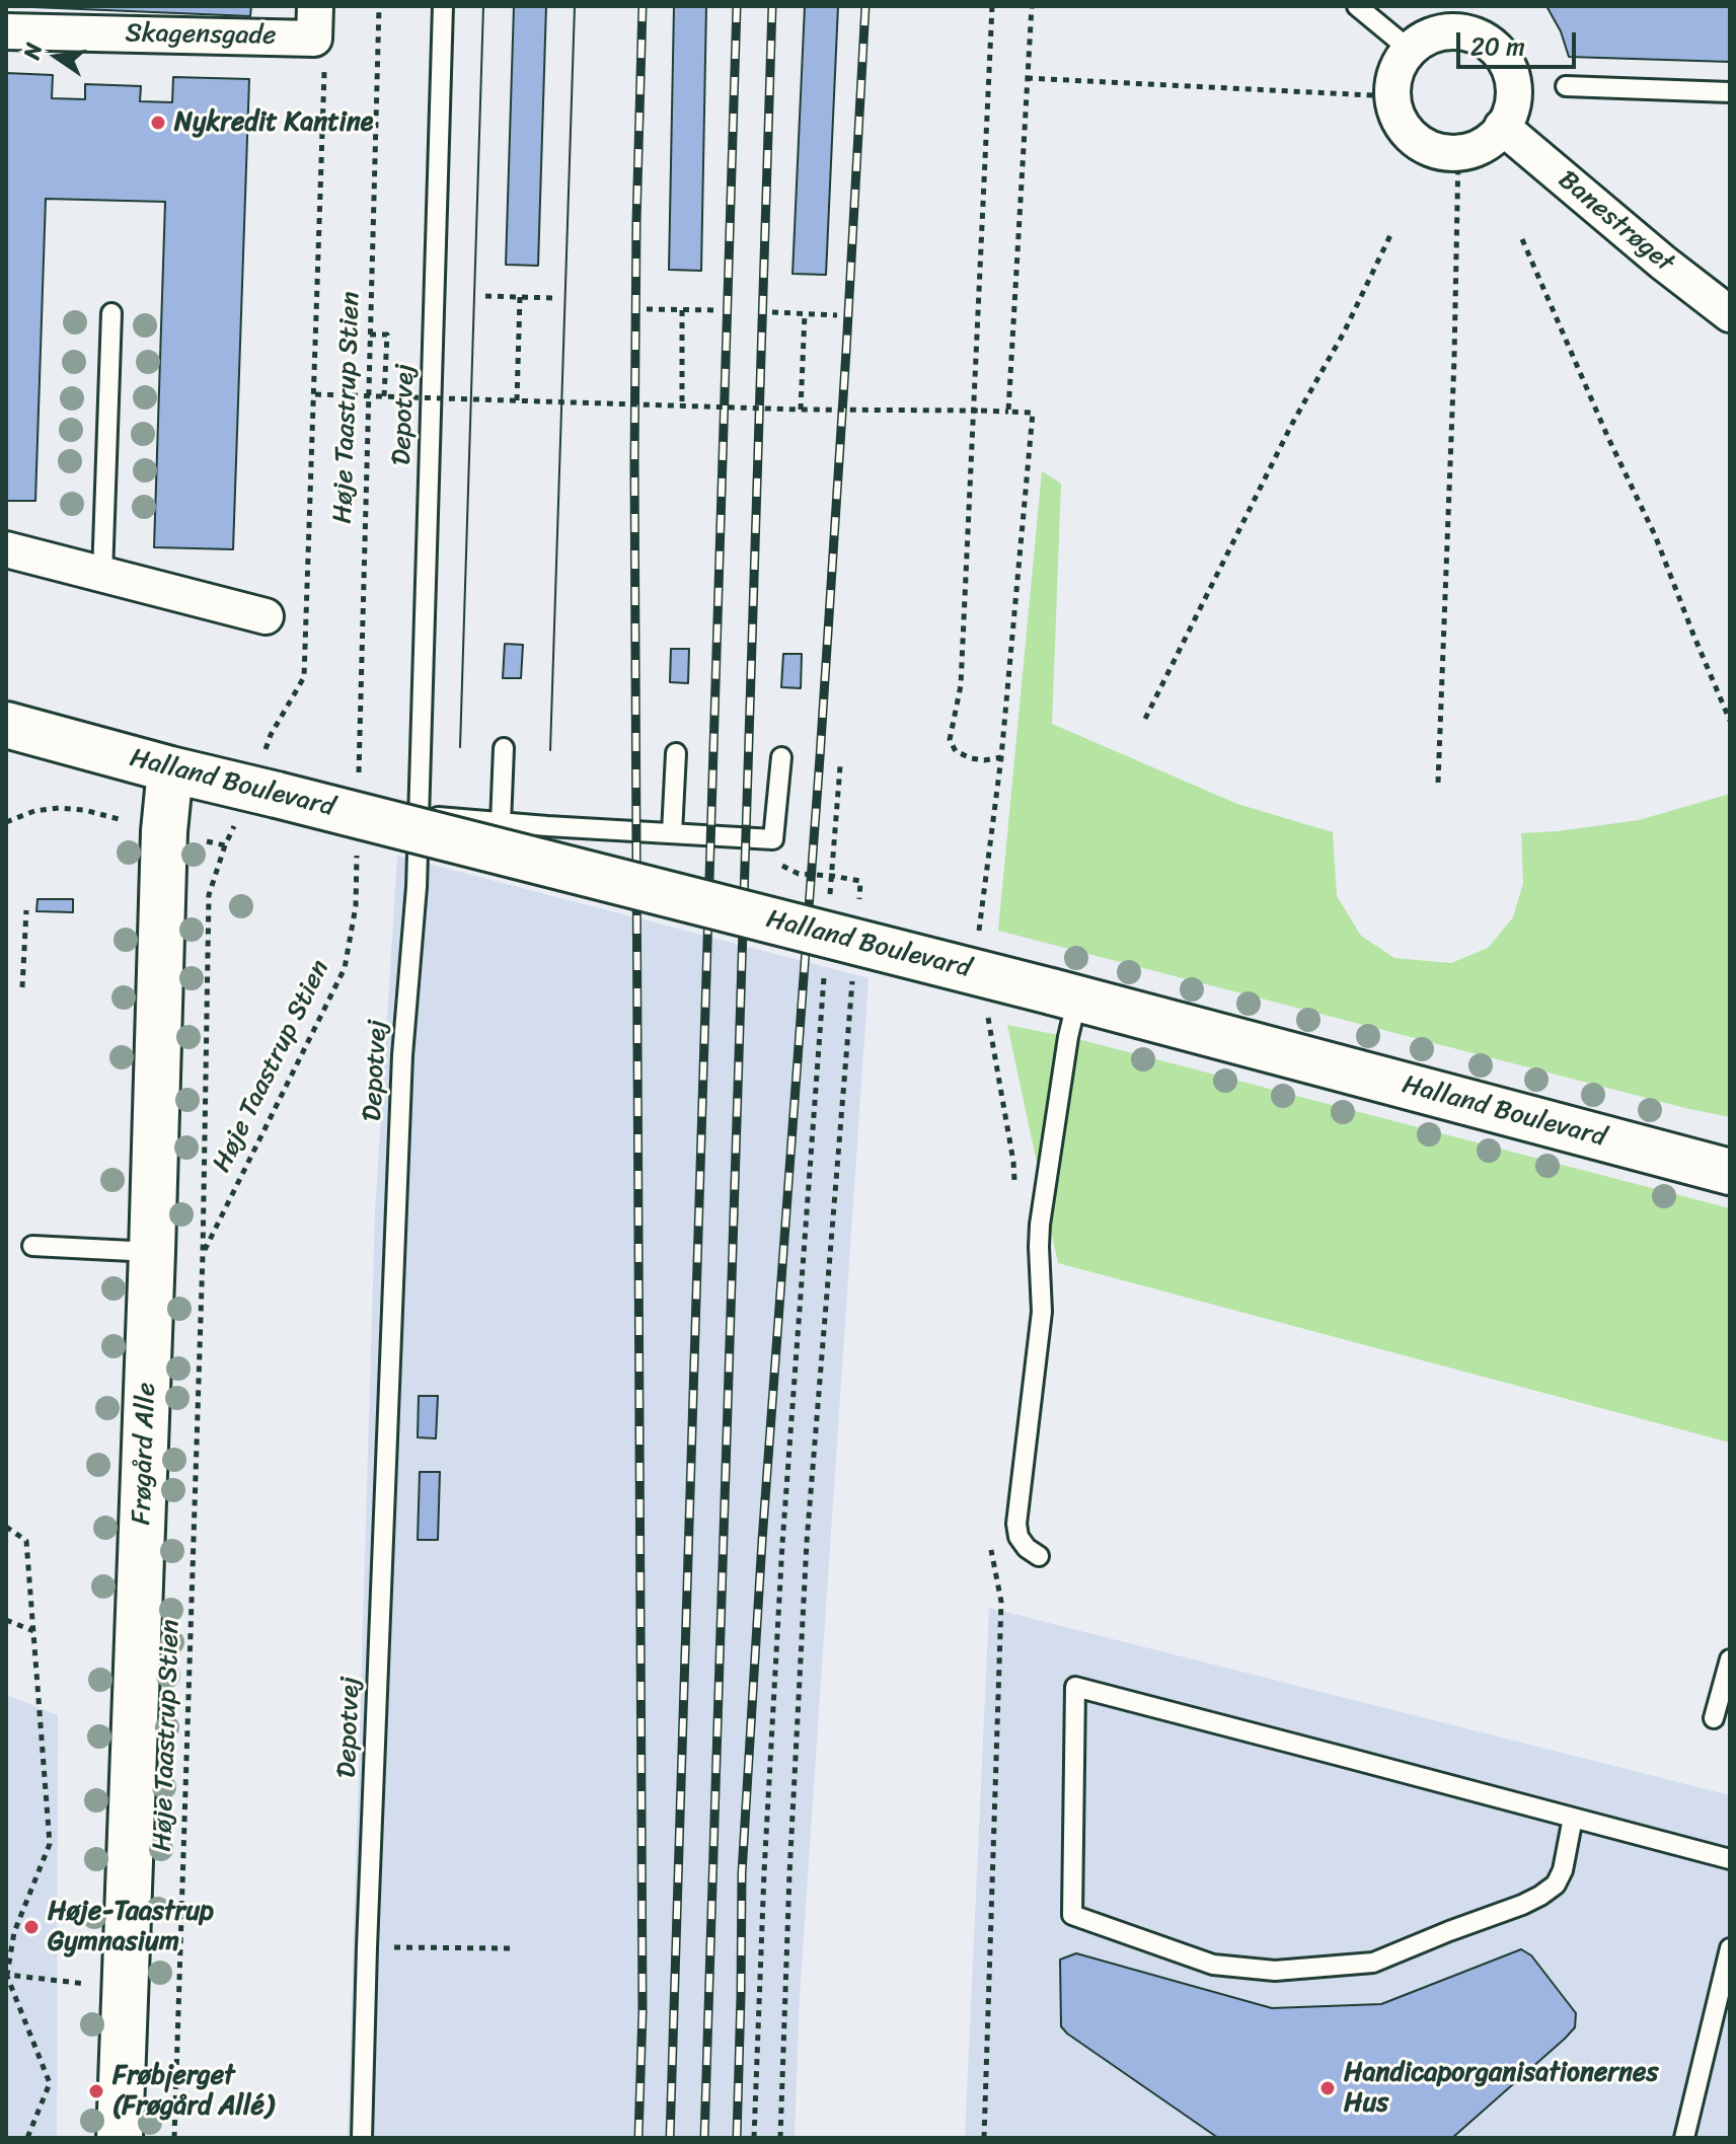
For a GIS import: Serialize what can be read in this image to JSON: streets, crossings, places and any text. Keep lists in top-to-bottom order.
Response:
{
  "streets": {
    "street": [
      "Skagensgade",
      "Banestrøget",
      "Halland Boulevard",
      "Frøgård Alle"
    ],
    "lane": ["Depotvej"],
    "path": ["Høje Taastrup Stien"]
  },
  "crossings": [
    ["Halland Boulevard", "Frøgård Alle"]
  ],
  "places": [
    "Nykredit Kantine",
    "Høje-Taastrup Gymnasium",
    "Handicaporganisationernes Hus",
    "Frøbjerget (Frøgård Allé)"
  ],
  "scale_bar": "20 m",
  "north": "left"
}
